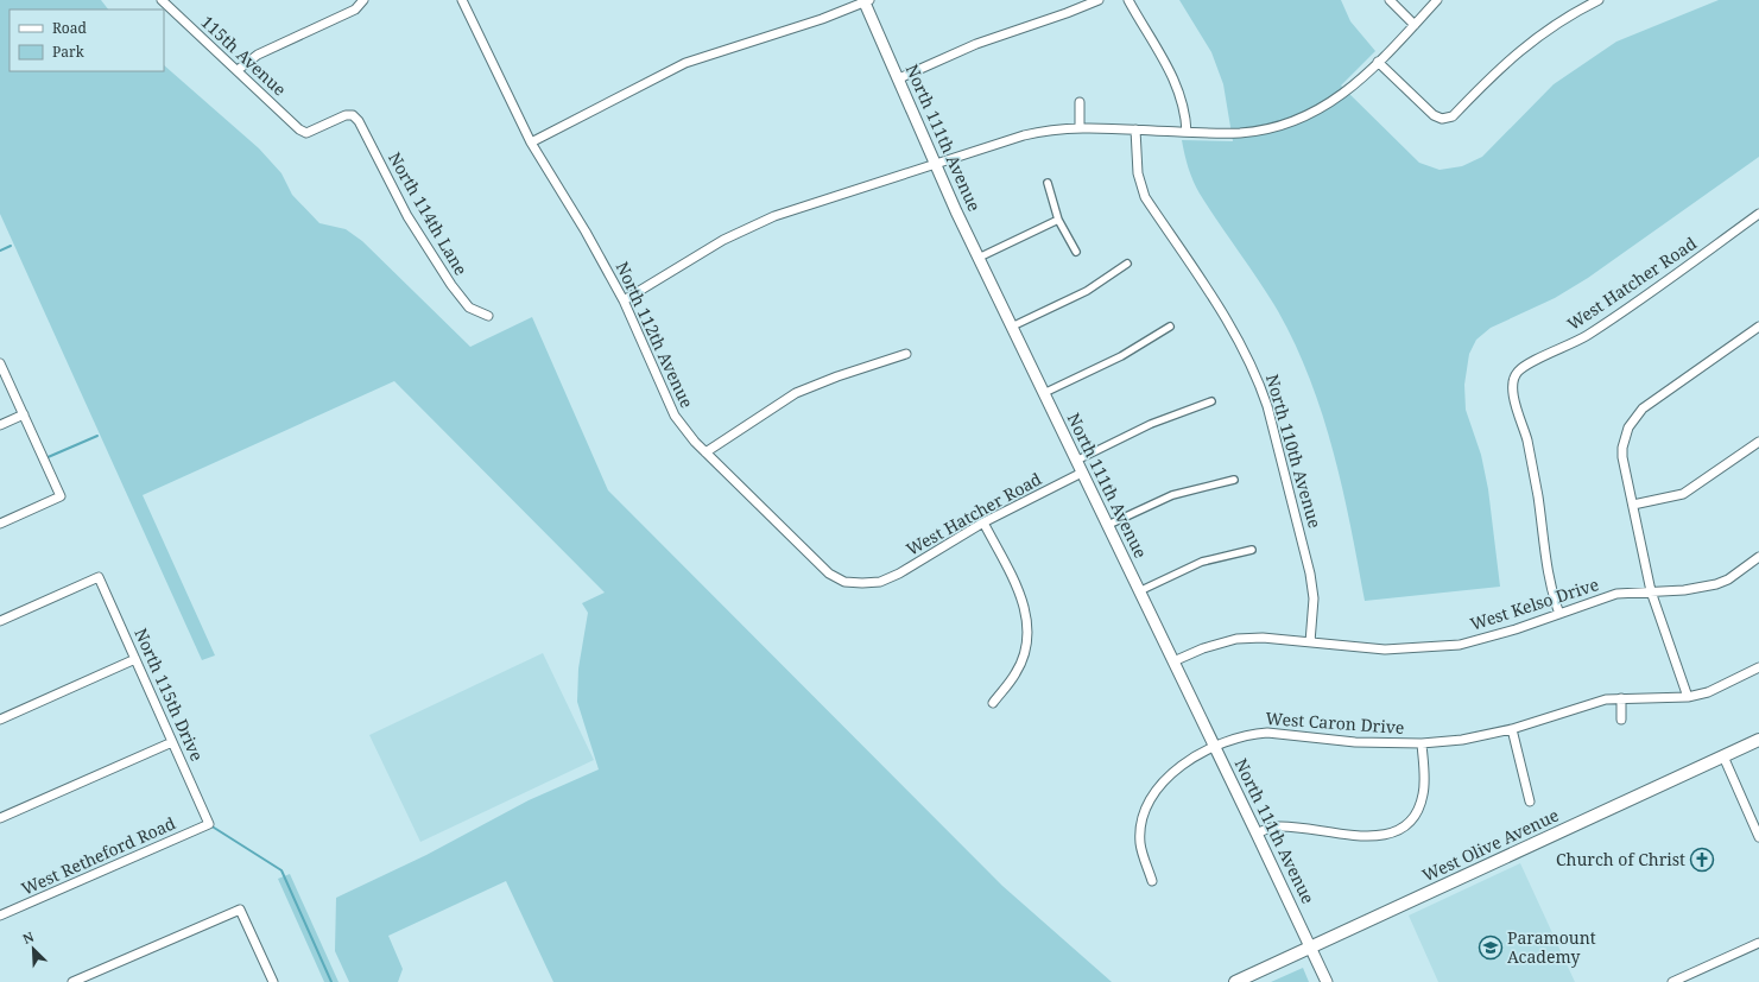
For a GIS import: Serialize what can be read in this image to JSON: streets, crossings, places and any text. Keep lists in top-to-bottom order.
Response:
{
  "streets": {
    "main road": ["West Olive Avenue"],
    "street": [
      "115th Avenue",
      "North 111th Avenue",
      "North 114th Lane",
      "West Hatcher Road",
      "North 112th Avenue",
      "North 110th Avenue",
      "West Kelso Drive",
      "North 115th Drive",
      "West Caron Drive",
      "West Retheford Road"
    ]
  },
  "crossings": [
    ["115th Avenue", "North 114th Lane"],
    ["North 111th Avenue", "West Hatcher Road"],
    ["North 111th Avenue", "West Kelso Drive"],
    ["North 111th Avenue", "West Caron Drive"],
    ["North 111th Avenue", "West Olive Avenue"],
    ["West Hatcher Road", "North 112th Avenue"],
    ["West Hatcher Road", "West Kelso Drive"],
    ["North 110th Avenue", "West Kelso Drive"],
    ["North 115th Drive", "West Retheford Road"]
  ],
  "places": {
    "church": ["Church of Christ"],
    "school or university": ["Paramount Academy"]
  },
  "legend": ["Road", "Park"],
  "north": "top left"
}
